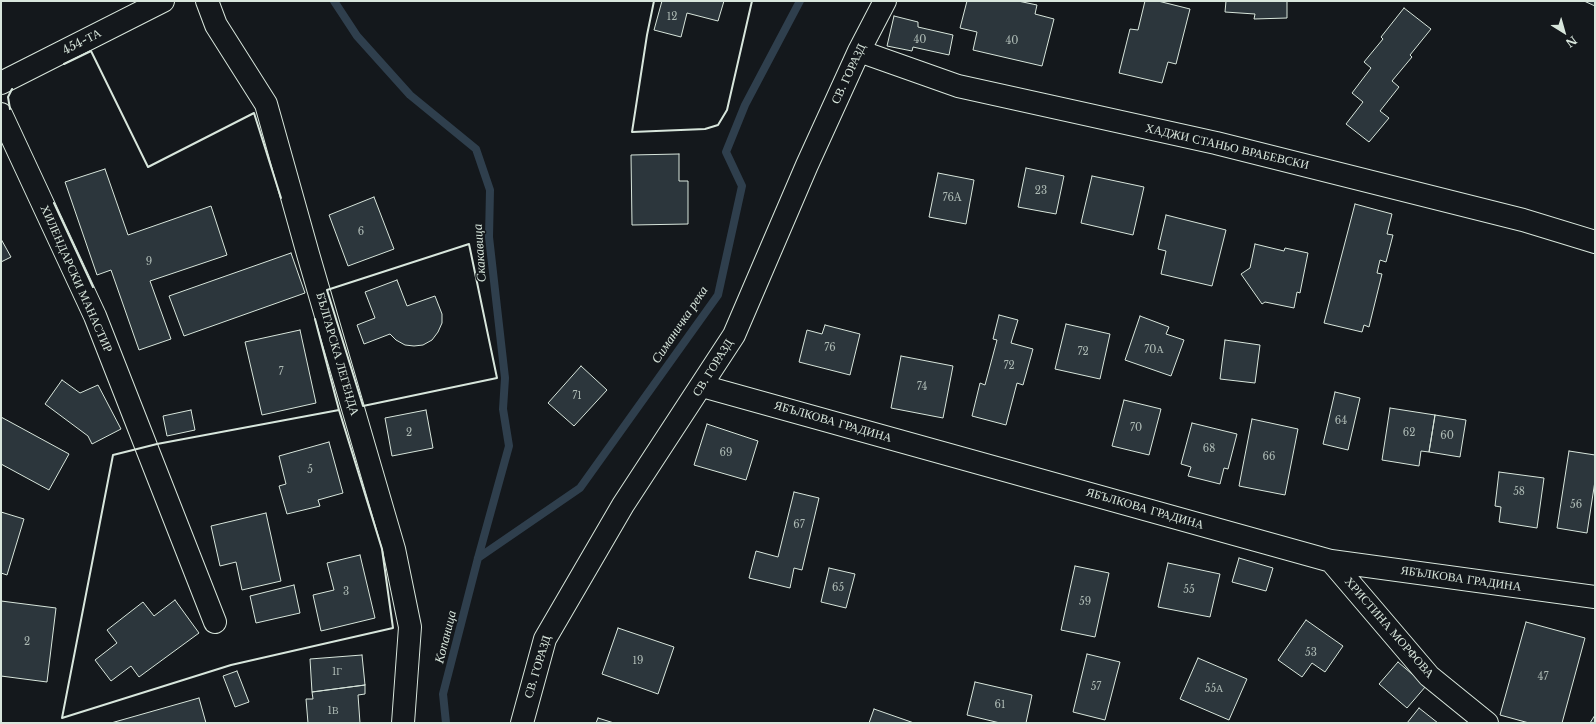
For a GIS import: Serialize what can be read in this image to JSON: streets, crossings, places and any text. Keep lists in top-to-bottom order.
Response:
{
  "streets": {
    "street": [
      "454-ТА",
      "СВ. ГОРАЗД",
      "ХАДЖИ СТАНЬО ВРАБЕВСКИ",
      "ХИЛЕНДАРСКИ МАНАСТИР",
      "БЪЛГАРСКА ЛЕГЕНДА",
      "ЯБЪЛКОВА ГРАДИНА",
      "ХРИСТИНА МОРФОВА"
    ]
  },
  "crossings": [
    ["СВ. ГОРАЗД", "ХАДЖИ СТАНЬО ВРАБЕВСКИ"],
    ["СВ. ГОРАЗД", "ЯБЪЛКОВА ГРАДИНА"],
    ["ЯБЪЛКОВА ГРАДИНА", "ХРИСТИНА МОРФОВА"]
  ],
  "water": ["Скакавица", "Симаничка река", "Копаница"],
  "house_numbers": [
    "12",
    "40",
    "40",
    "23",
    "76A",
    "6",
    "9",
    "76",
    "70А",
    "72",
    "72",
    "7",
    "74",
    "71",
    "64",
    "70",
    "2",
    "62",
    "60",
    "68",
    "69",
    "66",
    "5",
    "58",
    "56",
    "67",
    "65",
    "55",
    "3",
    "59",
    "2",
    "53",
    "19",
    "1Г",
    "47",
    "57",
    "55А",
    "61",
    "1В"
  ],
  "north": "bottom right"
}
